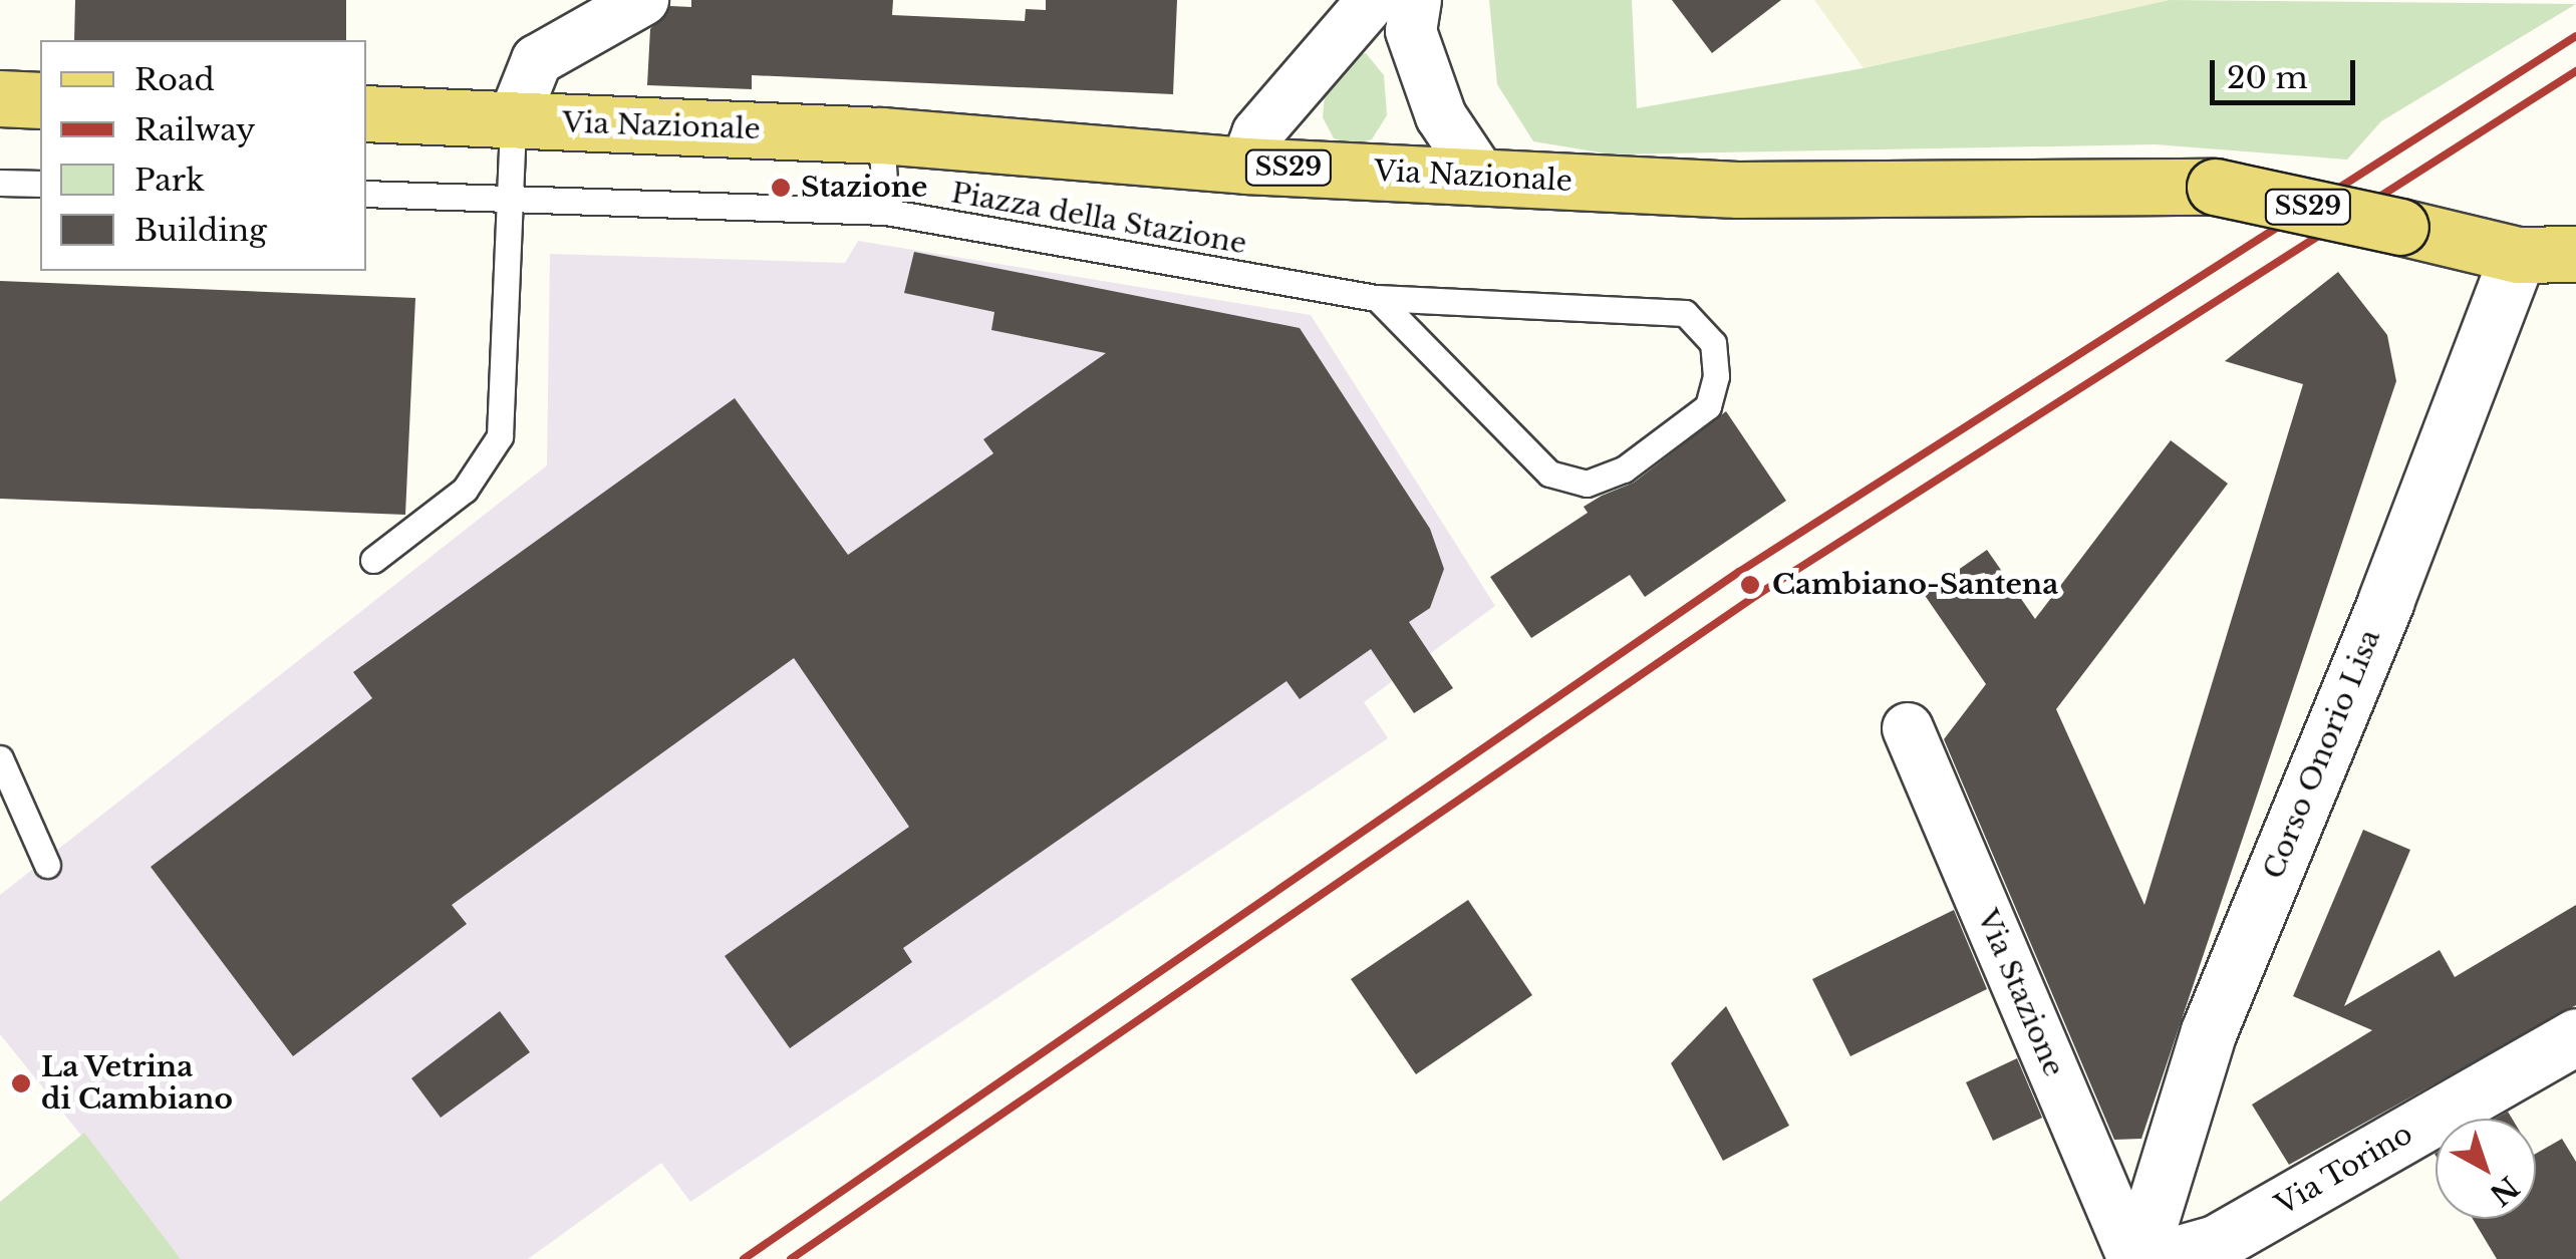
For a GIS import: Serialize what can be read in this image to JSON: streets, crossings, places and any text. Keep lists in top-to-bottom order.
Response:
{
  "streets": {
    "main road": ["Via Nazionale", "SS29"],
    "street": ["Corso Onorio Lisa", "Via Stazione", "Via Torino"],
    "lane": ["Piazza della Stazione"]
  },
  "crossings": [
    ["Via Nazionale", "Corso Onorio Lisa"],
    ["Corso Onorio Lisa", "Via Stazione"]
  ],
  "places": ["Stazione", "Cambiano-Santena", "La Vetrina di Cambiano"],
  "legend": [
    "Road",
    "Railway",
    "Park",
    "Building"
  ],
  "scale_bar": "20 m",
  "north": "bottom right"
}
